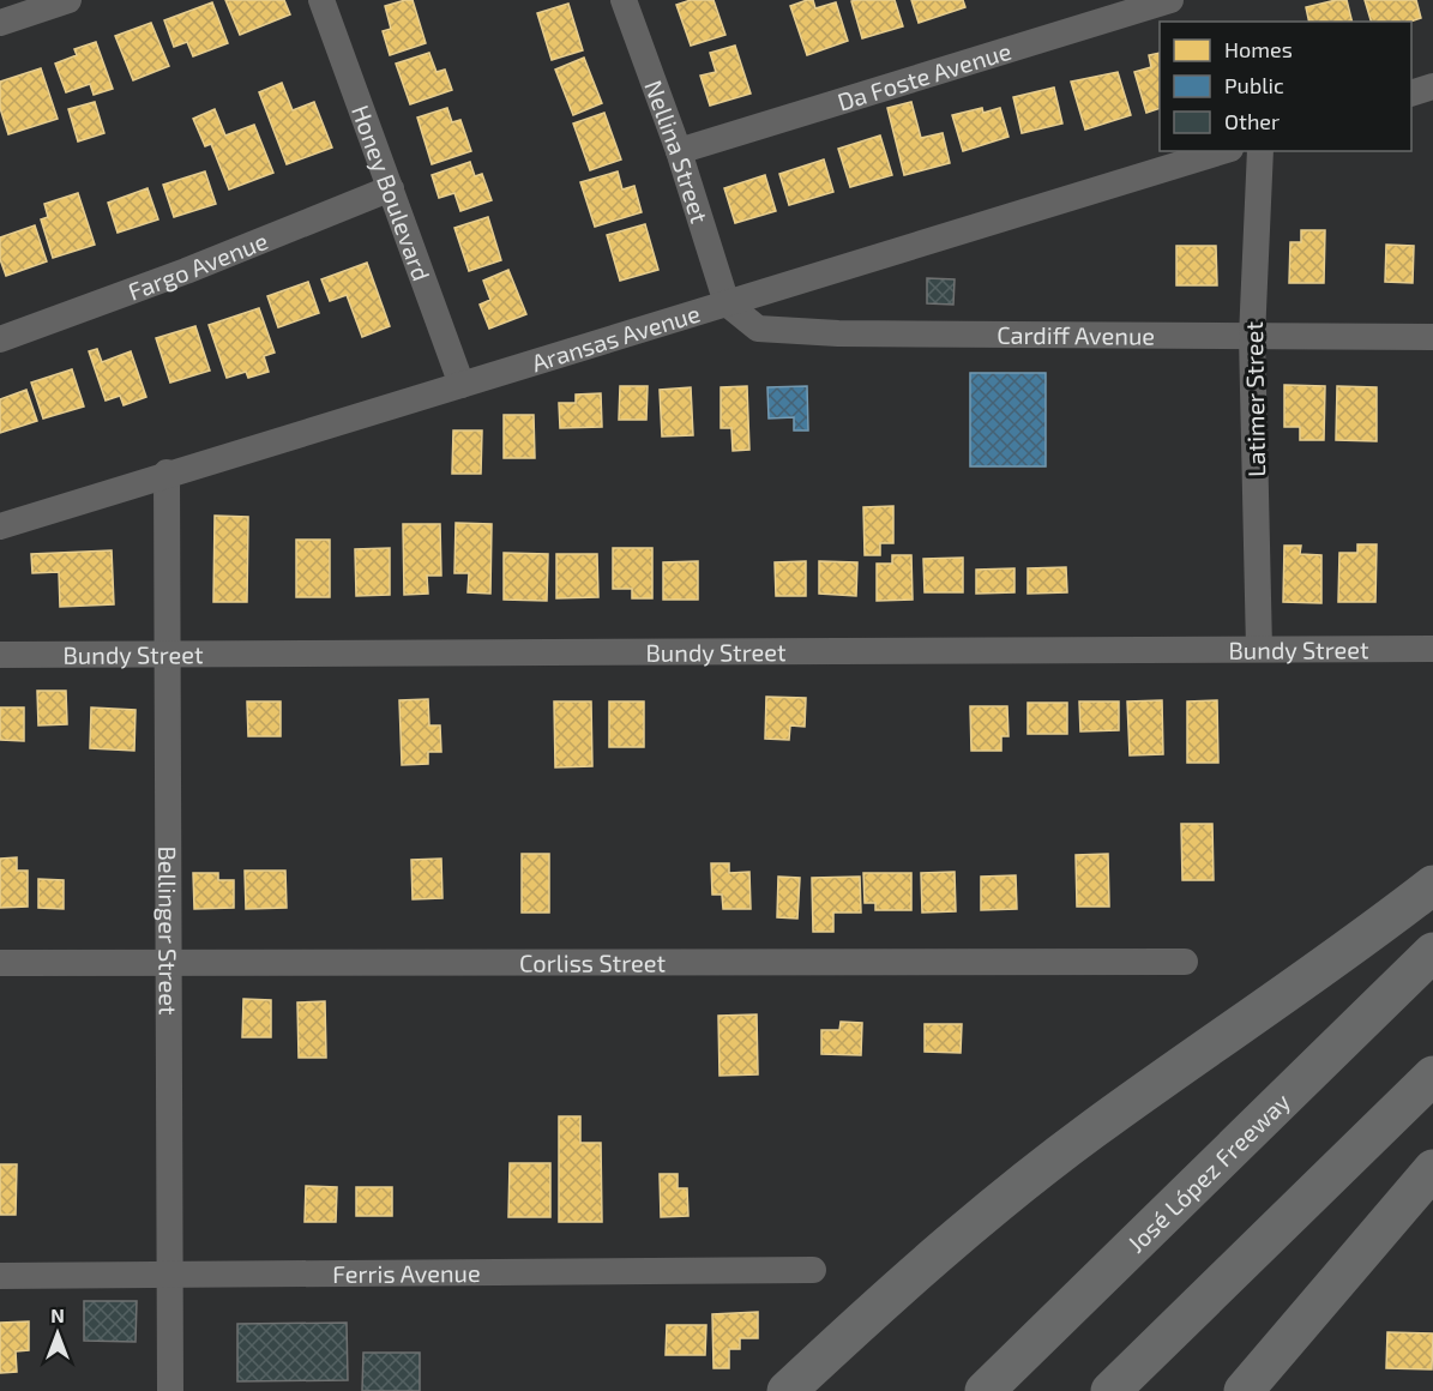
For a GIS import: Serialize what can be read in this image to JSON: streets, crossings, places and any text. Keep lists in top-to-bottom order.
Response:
{
  "streets": {
    "highway": ["José López Freeway"],
    "street": [
      "Da Foste Avenue",
      "Nellina Street",
      "Honey Boulevard",
      "Fargo Avenue",
      "Cardiff Avenue",
      "Aransas Avenue",
      "Latimer Street",
      "Bundy Street",
      "Bellinger Street",
      "Corliss Street",
      "Ferris Avenue"
    ]
  },
  "crossings": [
    ["Da Foste Avenue", "Nellina Street"],
    ["Nellina Street", "Cardiff Avenue"],
    ["Nellina Street", "Aransas Avenue"],
    ["Honey Boulevard", "Fargo Avenue"],
    ["Honey Boulevard", "Aransas Avenue"],
    ["Cardiff Avenue", "Aransas Avenue"],
    ["Cardiff Avenue", "Latimer Street"],
    ["Aransas Avenue", "Bellinger Street"],
    ["Latimer Street", "Bundy Street"],
    ["Bundy Street", "Bellinger Street"],
    ["Bellinger Street", "Corliss Street"],
    ["Bellinger Street", "Ferris Avenue"]
  ],
  "legend": ["Homes", "Public", "Other"],
  "north": "top"
}
